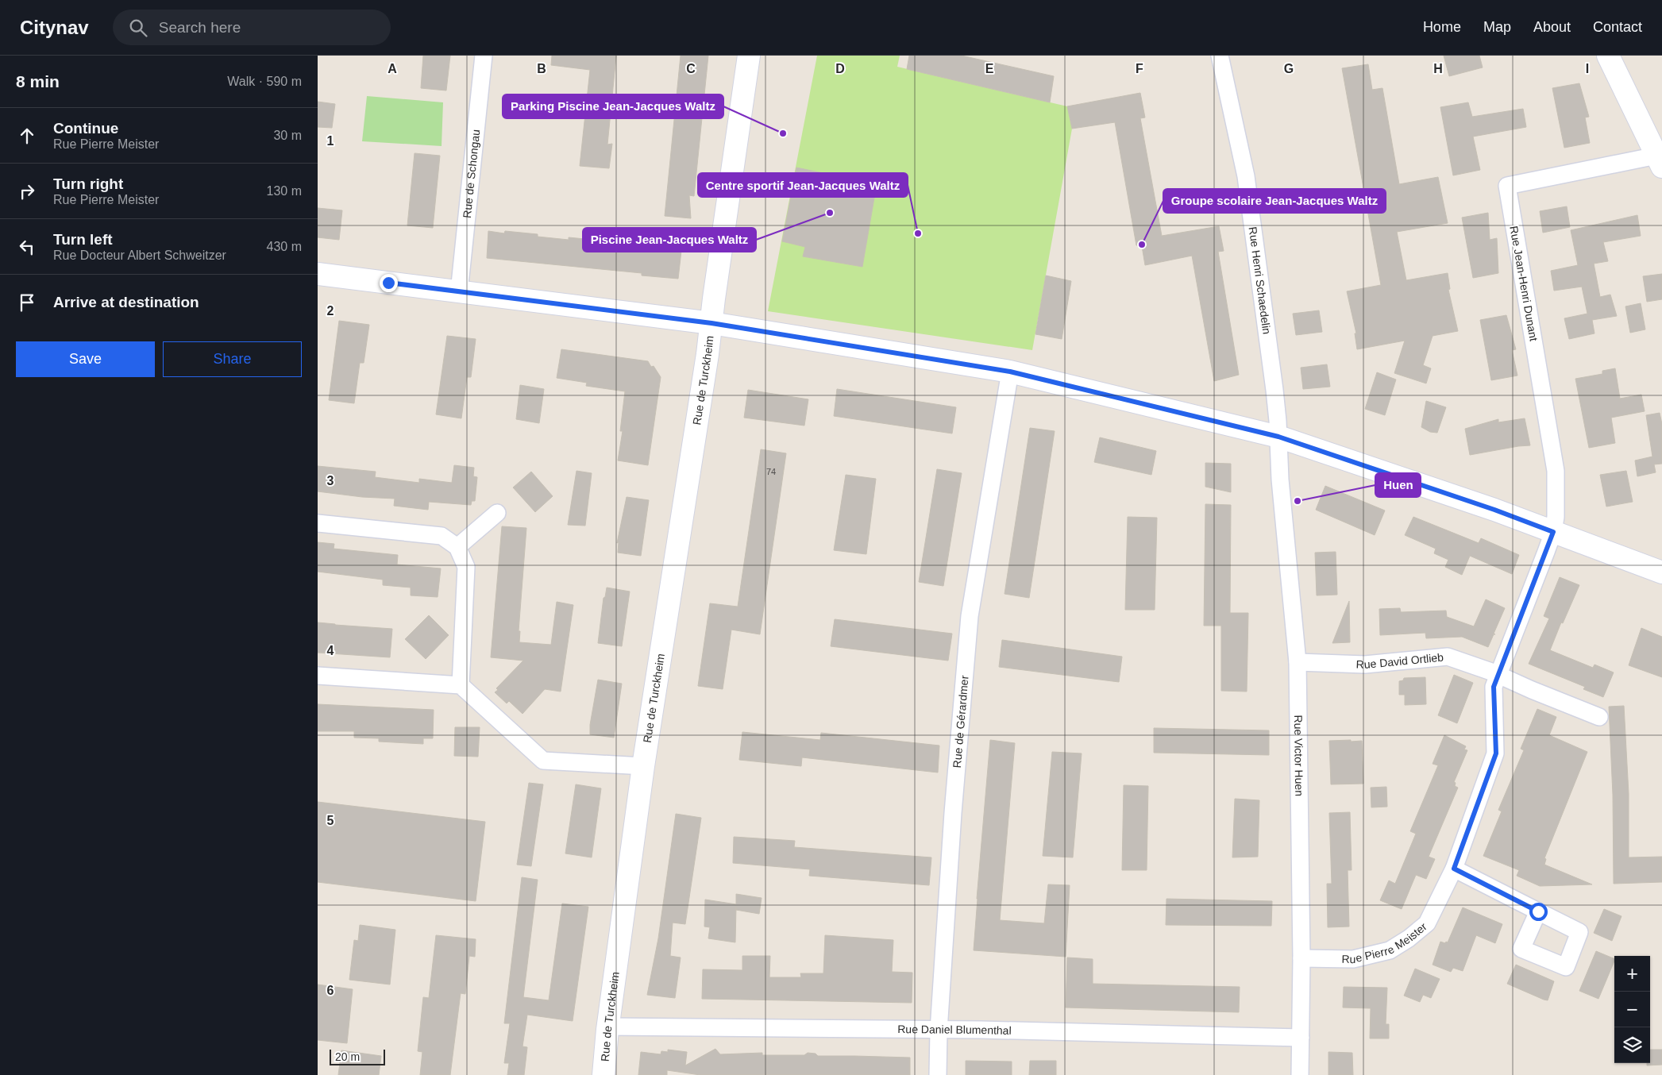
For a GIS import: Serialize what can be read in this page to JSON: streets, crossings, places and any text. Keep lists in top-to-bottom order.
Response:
{
  "streets": {
    "street": [
      "Rue de Schongau",
      "Rue Henri Schaedelin",
      "Rue Jean-Henri Dunant",
      "Rue de Turckheim",
      "Rue David Ortlieb",
      "Rue de Gérardmer",
      "Rue Victor Huen",
      "Rue Pierre Meister",
      "Rue Daniel Blumenthal"
    ]
  },
  "crossings": [
    ["Rue Henri Schaedelin", "Rue Victor Huen"],
    ["Rue Jean-Henri Dunant", "Rue Pierre Meister"],
    ["Rue de Turckheim", "Rue Daniel Blumenthal"],
    ["Rue David Ortlieb", "Rue Victor Huen"],
    ["Rue David Ortlieb", "Rue Pierre Meister"],
    ["Rue de Gérardmer", "Rue Daniel Blumenthal"],
    ["Rue Victor Huen", "Rue Pierre Meister"],
    ["Rue Victor Huen", "Rue Daniel Blumenthal"]
  ],
  "places": [
    "Parking Piscine Jean-Jacques Waltz",
    "Piscine Jean-Jacques Waltz",
    "Centre sportif Jean-Jacques Waltz",
    "Groupe scolaire Jean-Jacques Waltz",
    "Huen"
  ],
  "house_numbers": ["74"],
  "scale_bar": "20 m",
  "page": {
    "header": "Citynav",
    "search": "Search here",
    "nav": [
      "Home",
      "Map",
      "About",
      "Contact"
    ],
    "heading": ["8 min", "Walk · 590 m"],
    "list": [
      ["Continue", "Rue Pierre Meister", "30 m"],
      ["Turn right", "Rue Pierre Meister", "130 m"],
      ["Turn left", "Rue Docteur Albert Schweitzer", "430 m"],
      "Arrive at destination"
    ],
    "buttons": ["Save", "Share"],
    "map_buttons": ["+", "−"],
    "scale": "20 m"
  },
  "grid": {
    "columns": [
      "A",
      "B",
      "C",
      "D",
      "E",
      "F",
      "G",
      "H",
      "I"
    ],
    "rows": [
      "1",
      "2",
      "3",
      "4",
      "5",
      "6"
    ]
  }
}
